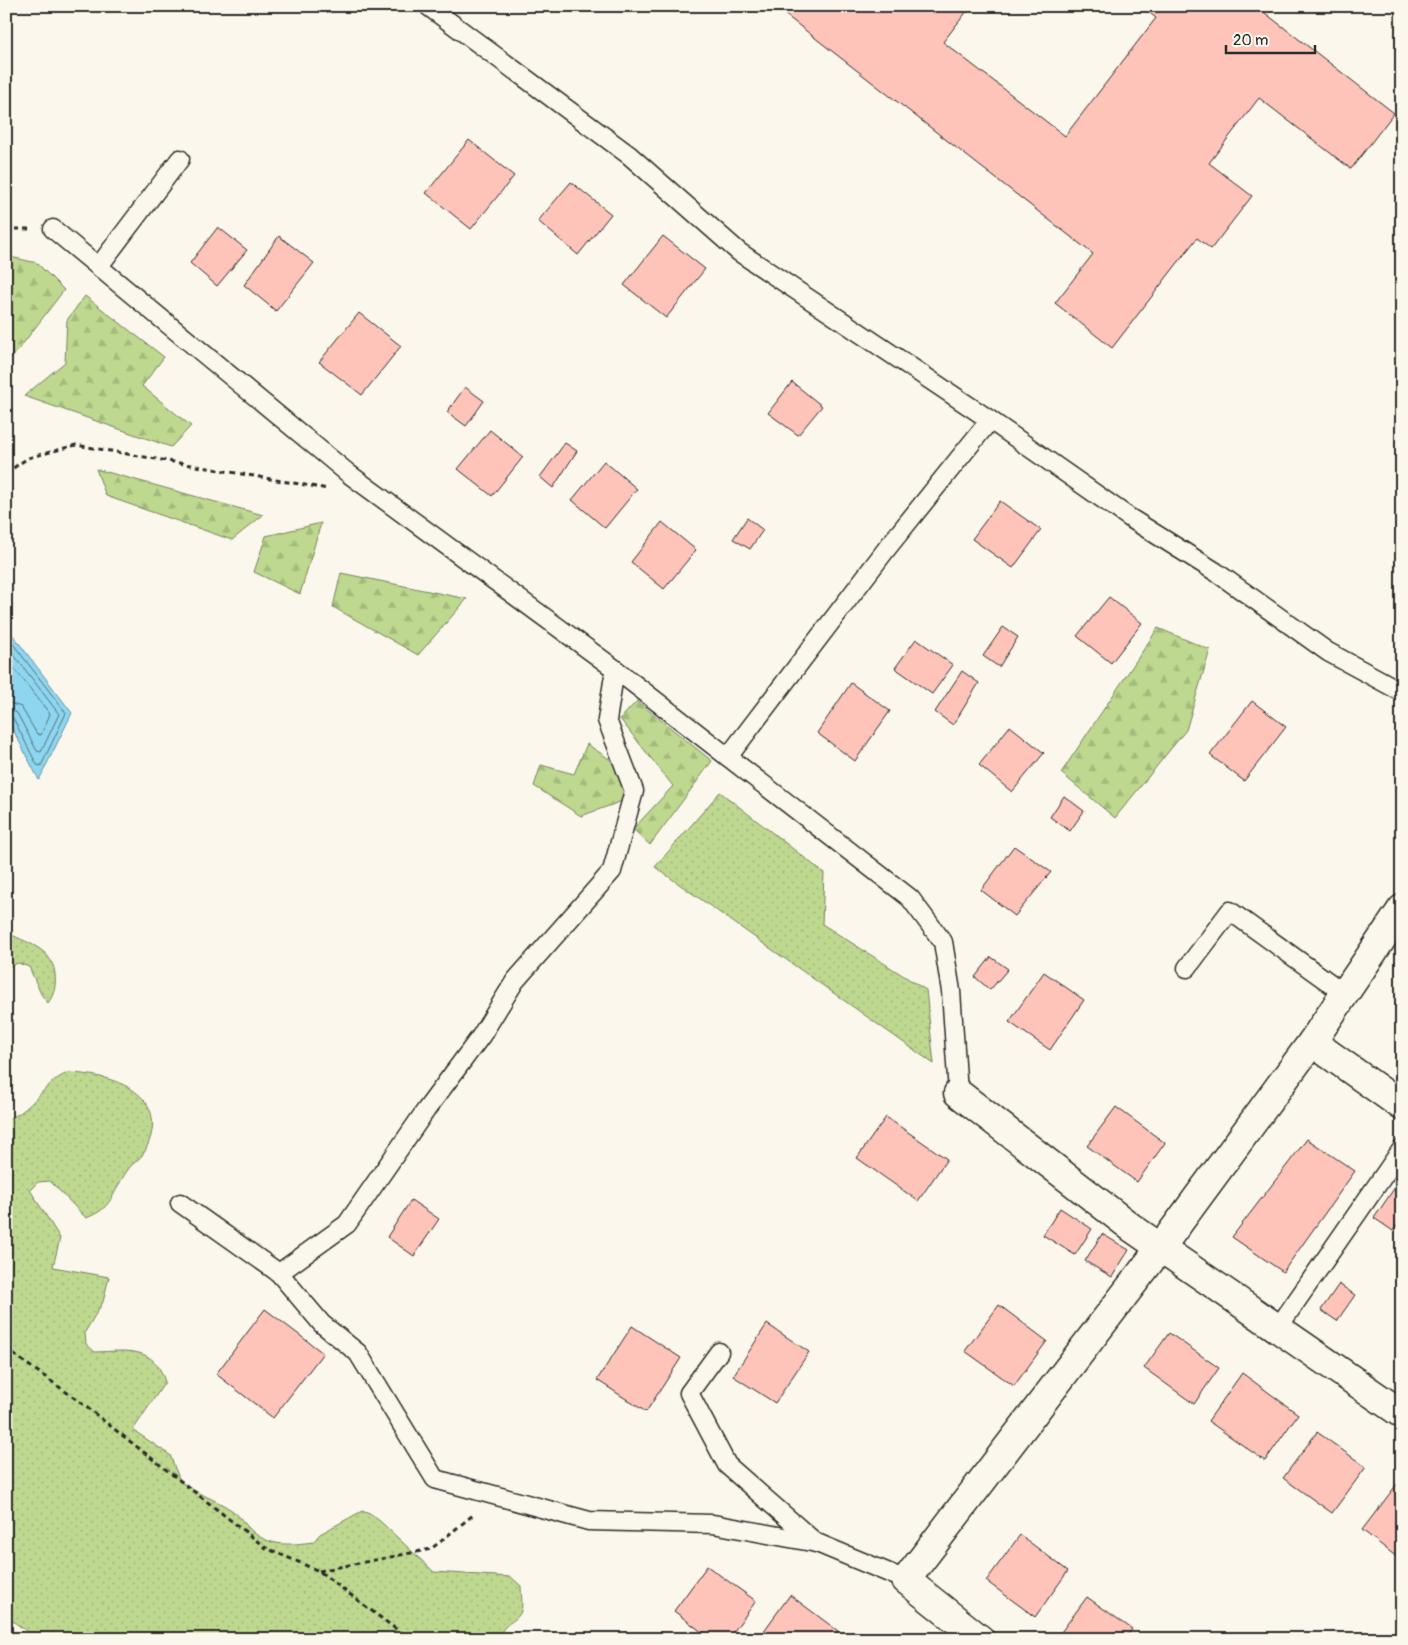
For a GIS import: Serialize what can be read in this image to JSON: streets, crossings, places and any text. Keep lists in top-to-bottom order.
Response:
{
  "scale_bar": "20 m"
}
